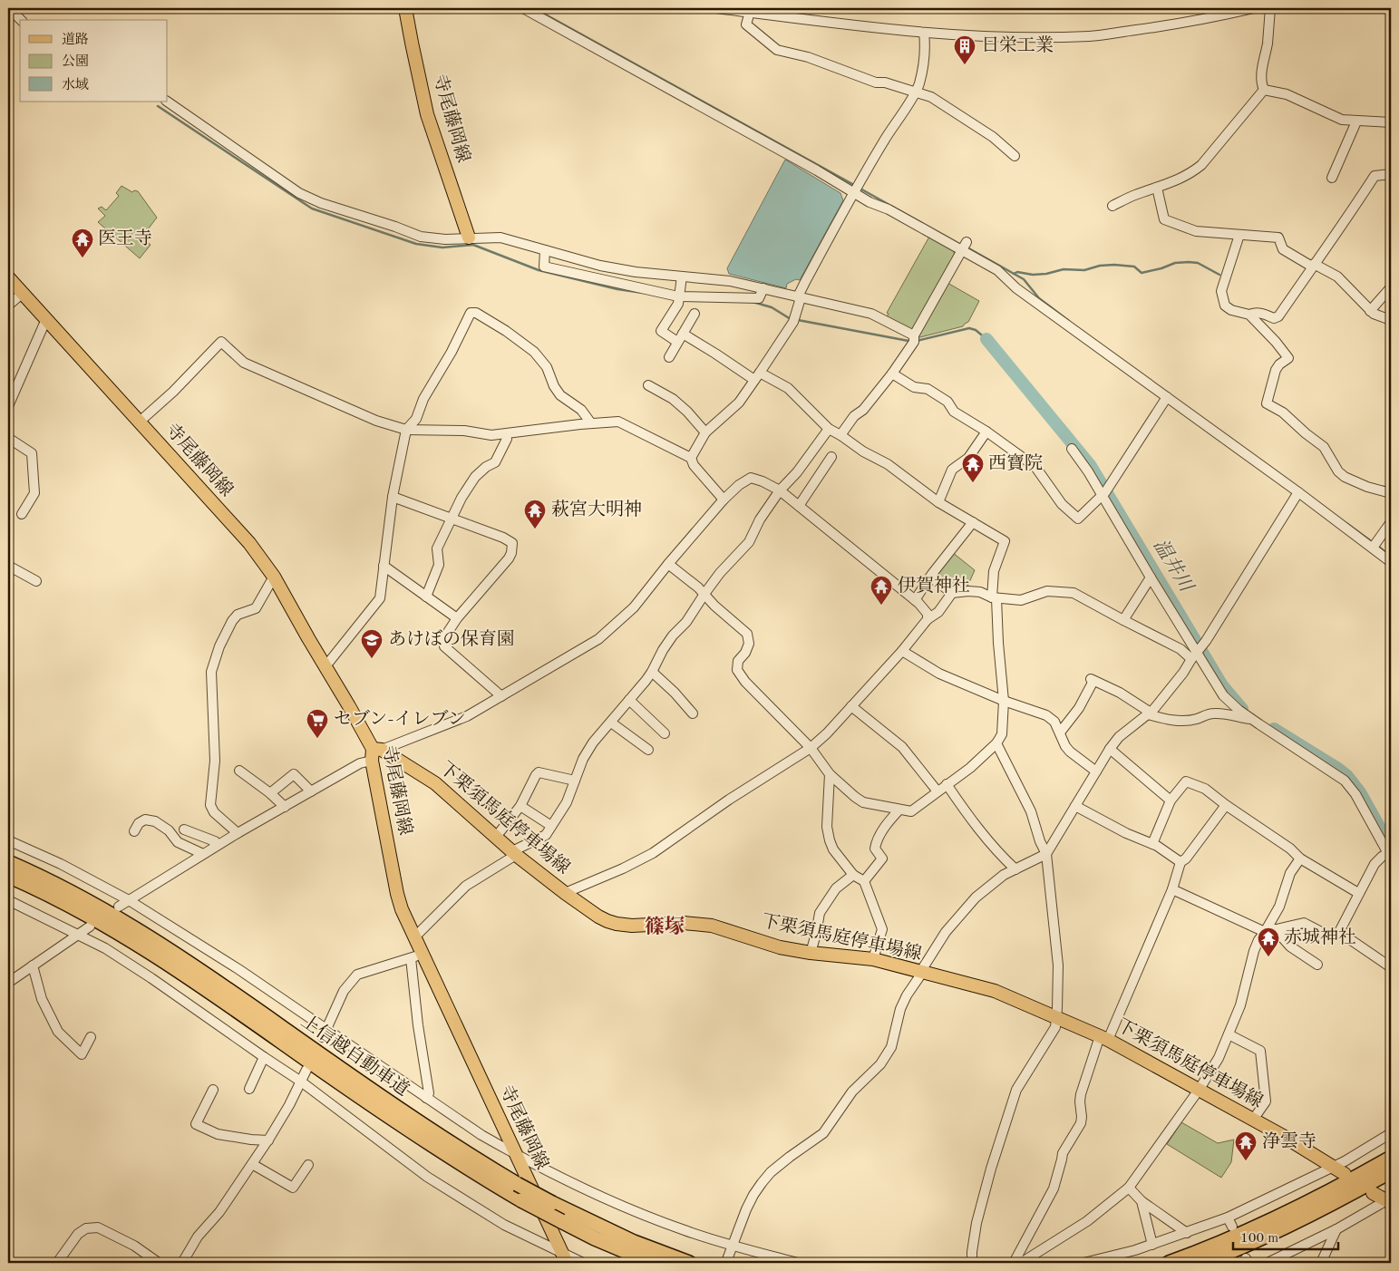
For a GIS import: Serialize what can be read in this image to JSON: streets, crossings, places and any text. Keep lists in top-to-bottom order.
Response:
{
  "streets": {
    "highway": ["上信越自動車道"],
    "main road": ["寺尾藤岡線", "下栗須馬庭停車場線"]
  },
  "crossings": [
    ["寺尾藤岡線", "下栗須馬庭停車場線"]
  ],
  "districts": ["篠塚"],
  "water": ["温井川"],
  "places": {
    "building": ["日栄工業"],
    "temple": [
      "医王寺",
      "西寶院",
      "萩宮大明神",
      "伊賀神社",
      "赤城神社",
      "浄雲寺"
    ],
    "school or university": ["あけぼの保育園"],
    "supermarket": ["セブン-イレブン"]
  },
  "legend": ["道路", "公園", "水域"],
  "scale_bar": "100 m"
}
